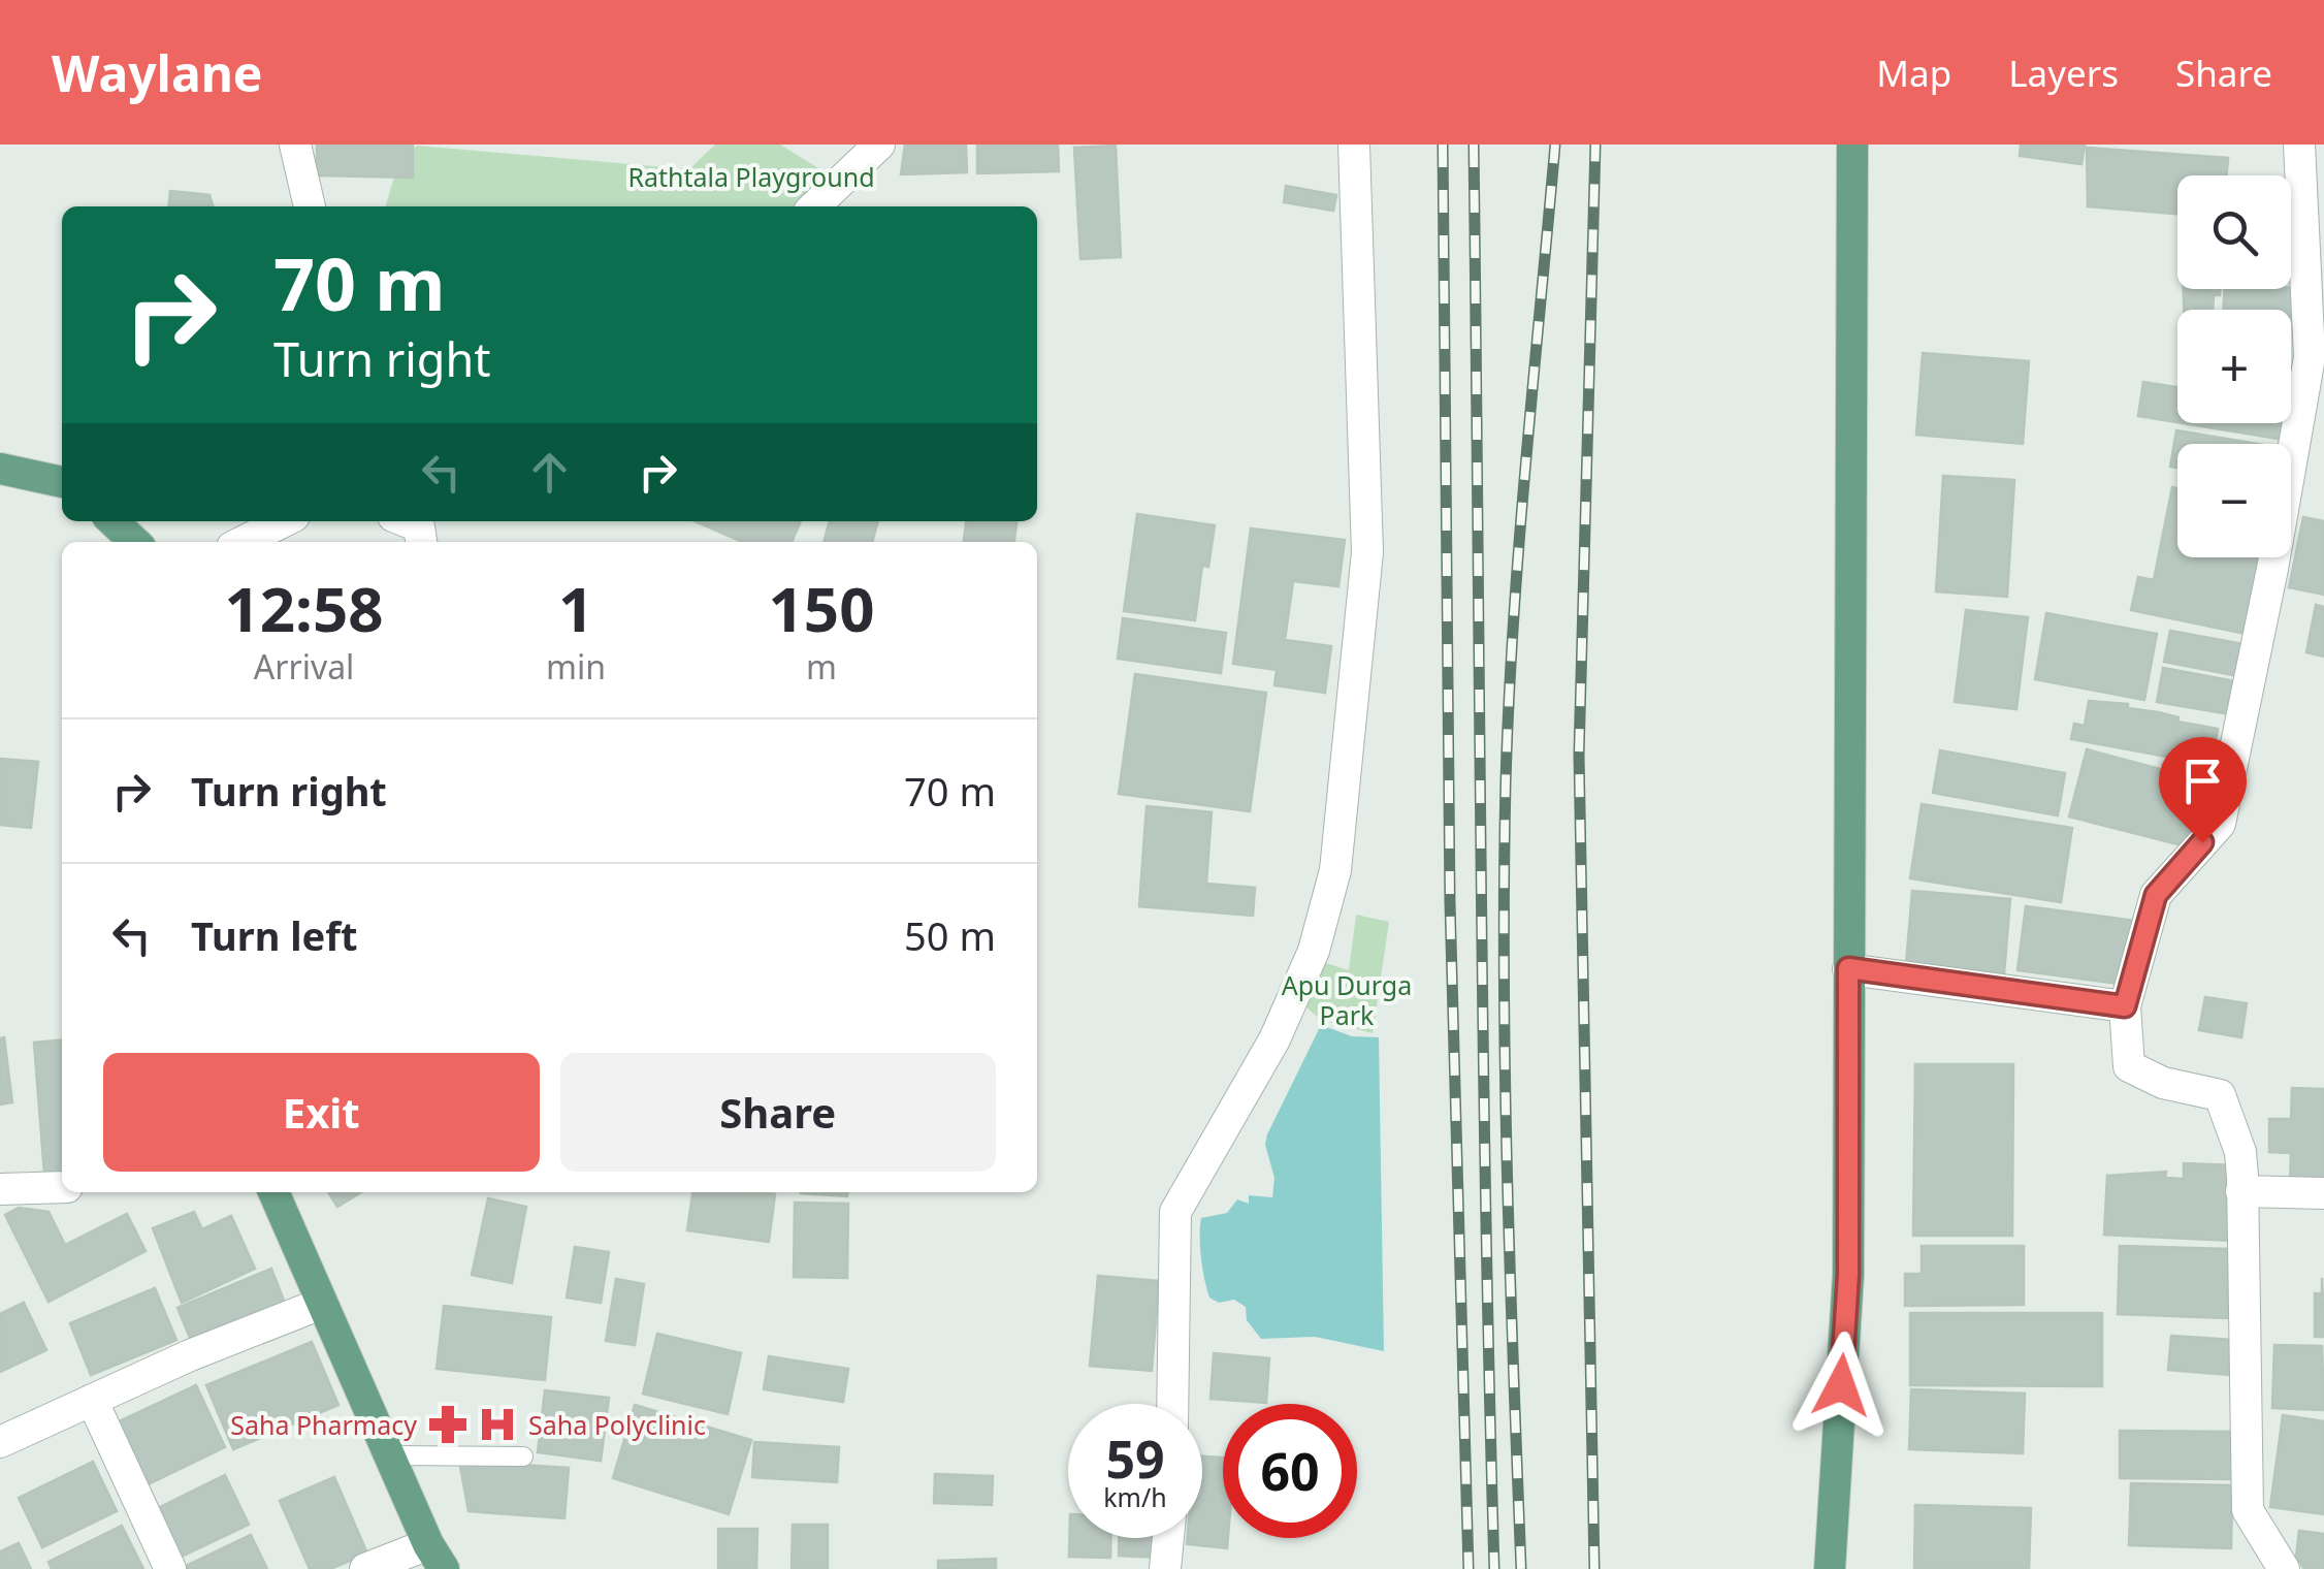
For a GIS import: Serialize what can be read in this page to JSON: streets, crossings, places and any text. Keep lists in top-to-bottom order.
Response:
{
  "parks": ["Rathtala Playground", "Apu Durga Park"],
  "places": {
    "pharmacy": ["Saha Pharmacy"],
    "hospital": ["Saha Polyclinic"]
  },
  "page": {
    "header": "Waylane",
    "nav": ["Map", "Layers", "Share"],
    "map_buttons": ["+", "−"],
    "turn": ["70 m", "Turn right"],
    "eta": [
      "12:58",
      "Arrival",
      "1",
      "min",
      "150",
      "m"
    ],
    "list": [
      {
        "name": "Turn right",
        "value": "70 m"
      },
      {
        "name": "Turn left",
        "value": "50 m"
      }
    ],
    "buttons": ["Exit", "Share"],
    "speed": "59 km/h",
    "limit": "60"
  }
}
